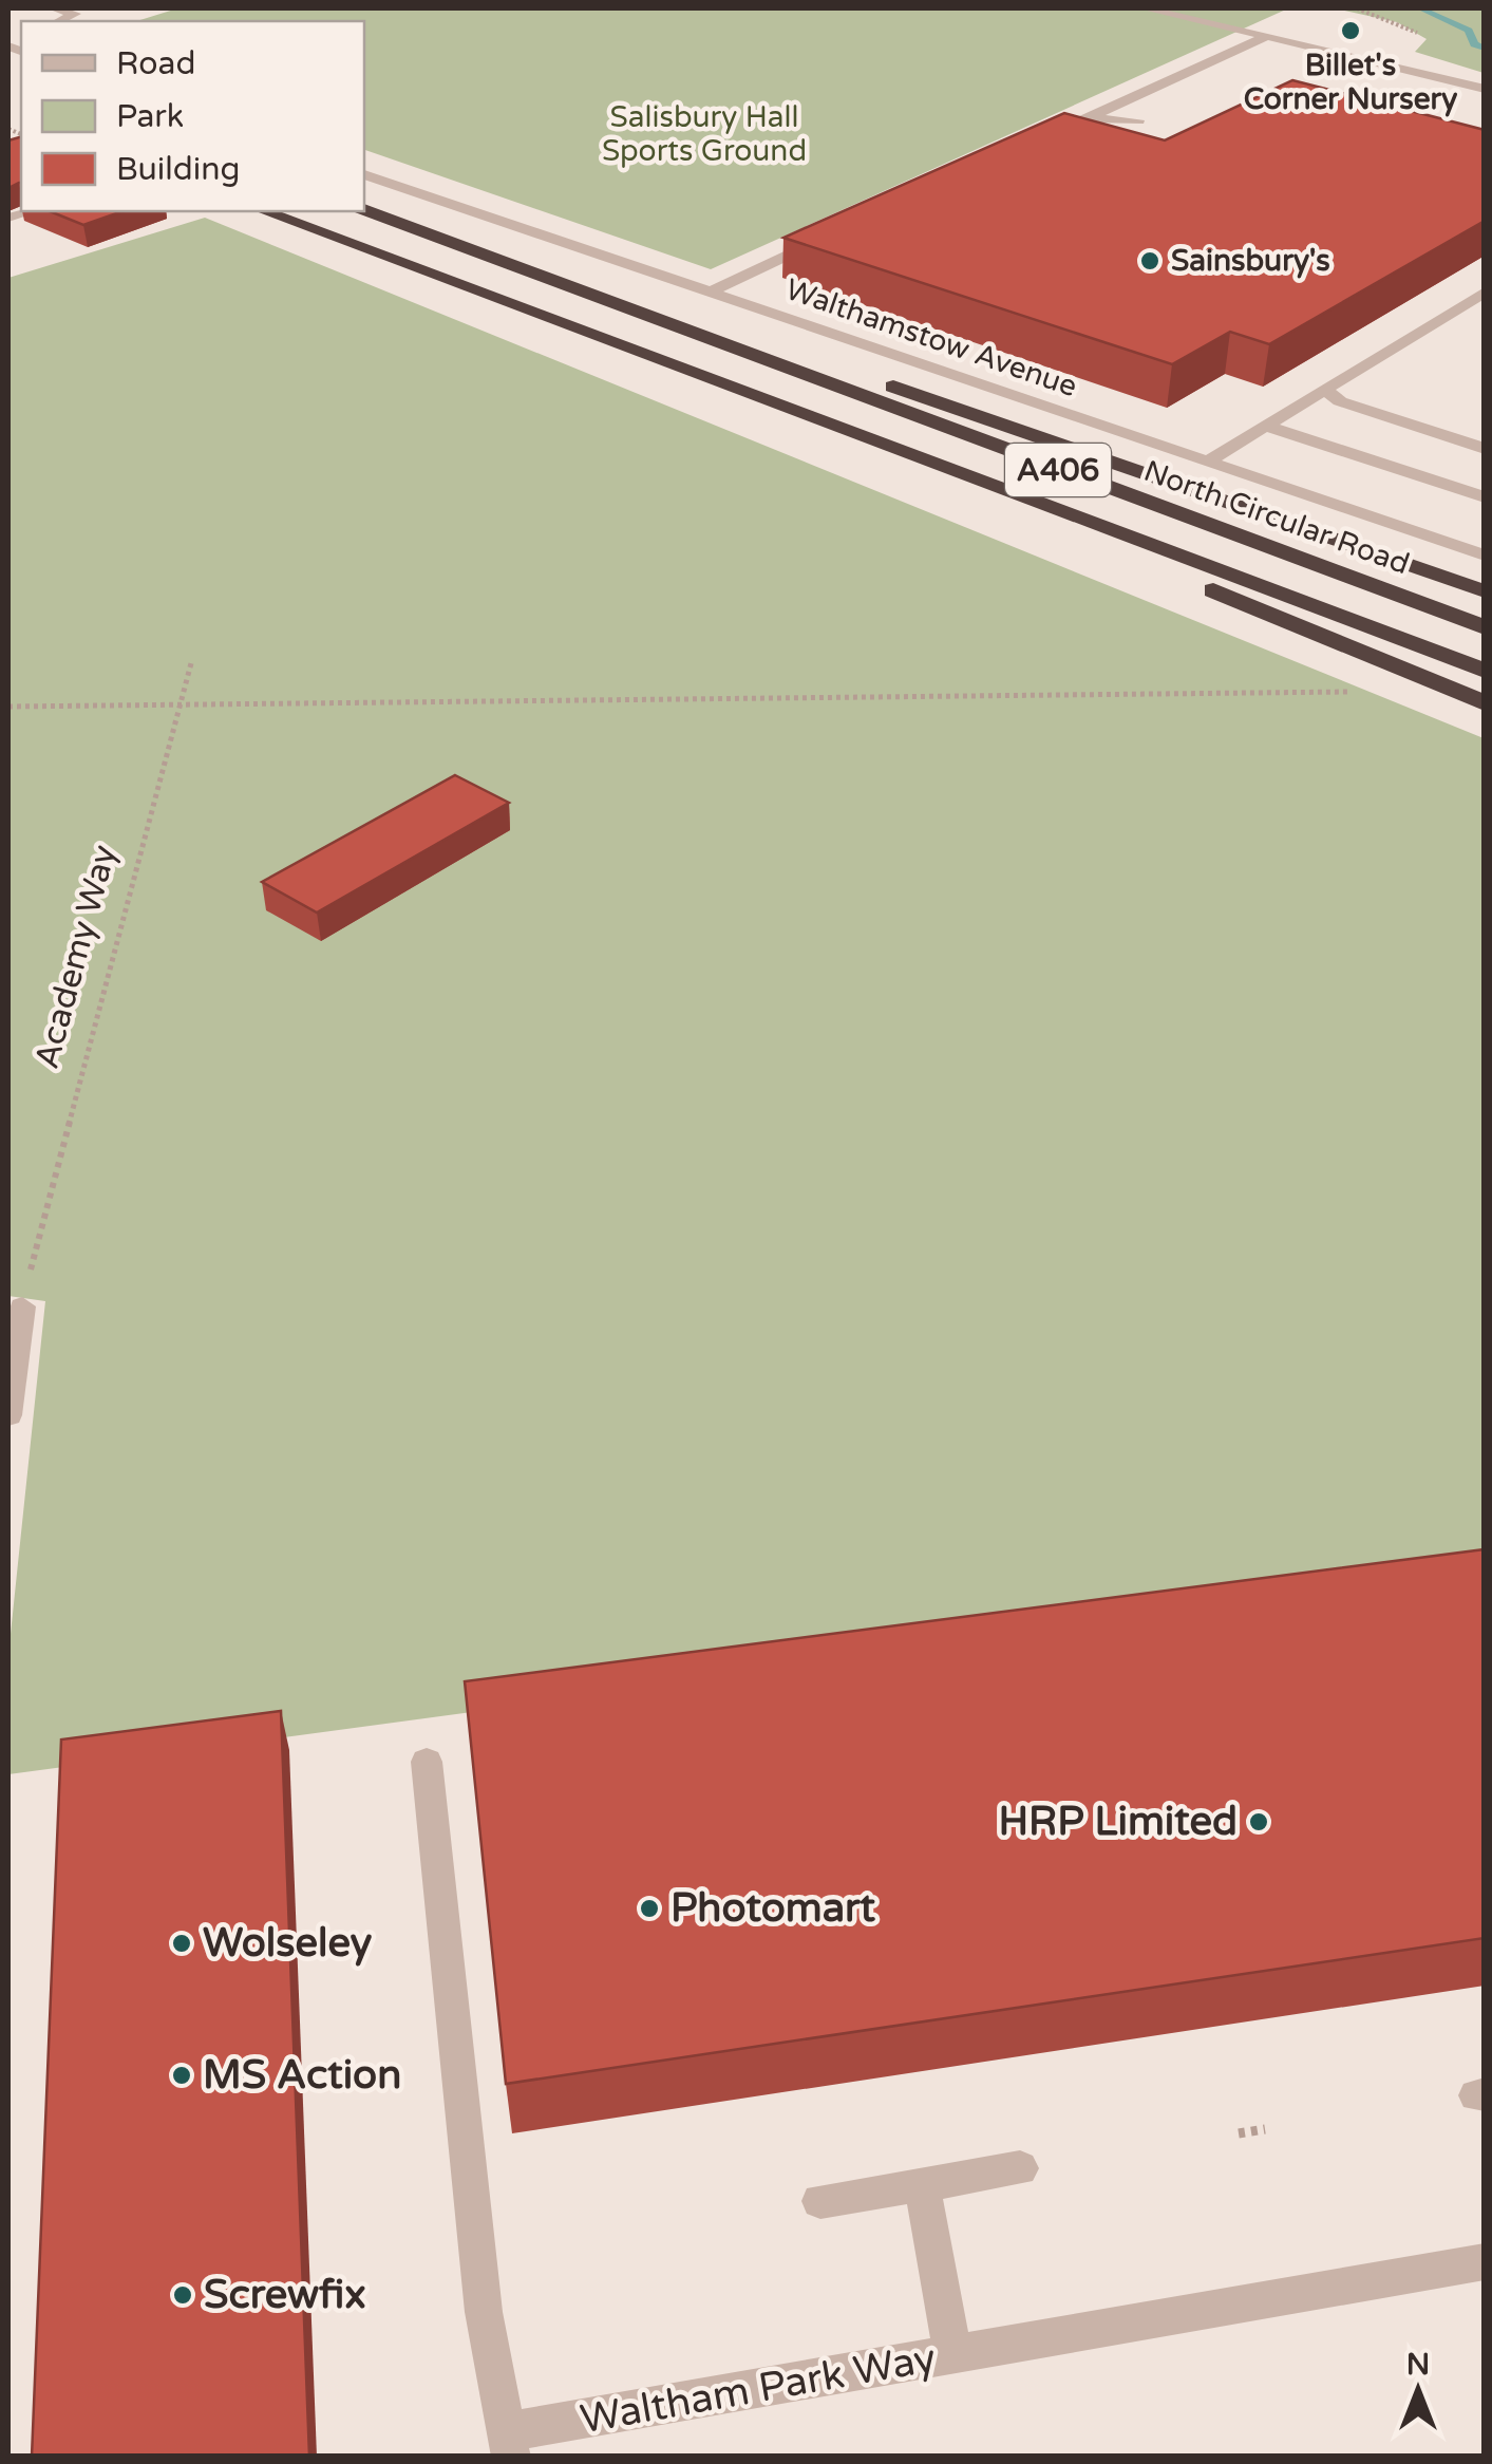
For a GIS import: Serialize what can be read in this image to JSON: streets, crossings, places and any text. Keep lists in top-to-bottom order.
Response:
{
  "streets": {
    "highway": ["A406", "North Circular Road"],
    "street": ["Walthamstow Avenue", "Waltham Park Way"],
    "path": ["Academy Way"]
  },
  "crossings": [
    ["A406", "North Circular Road"]
  ],
  "parks": ["Salisbury Hall Sports Ground"],
  "places": [
    "Billet's Corner Nursery",
    "Sainsbury's",
    "HRP Limited",
    "Photomart",
    "Wolseley",
    "MS Action",
    "Screwfix"
  ],
  "legend": ["Road", "Park", "Building"],
  "north": "top"
}
